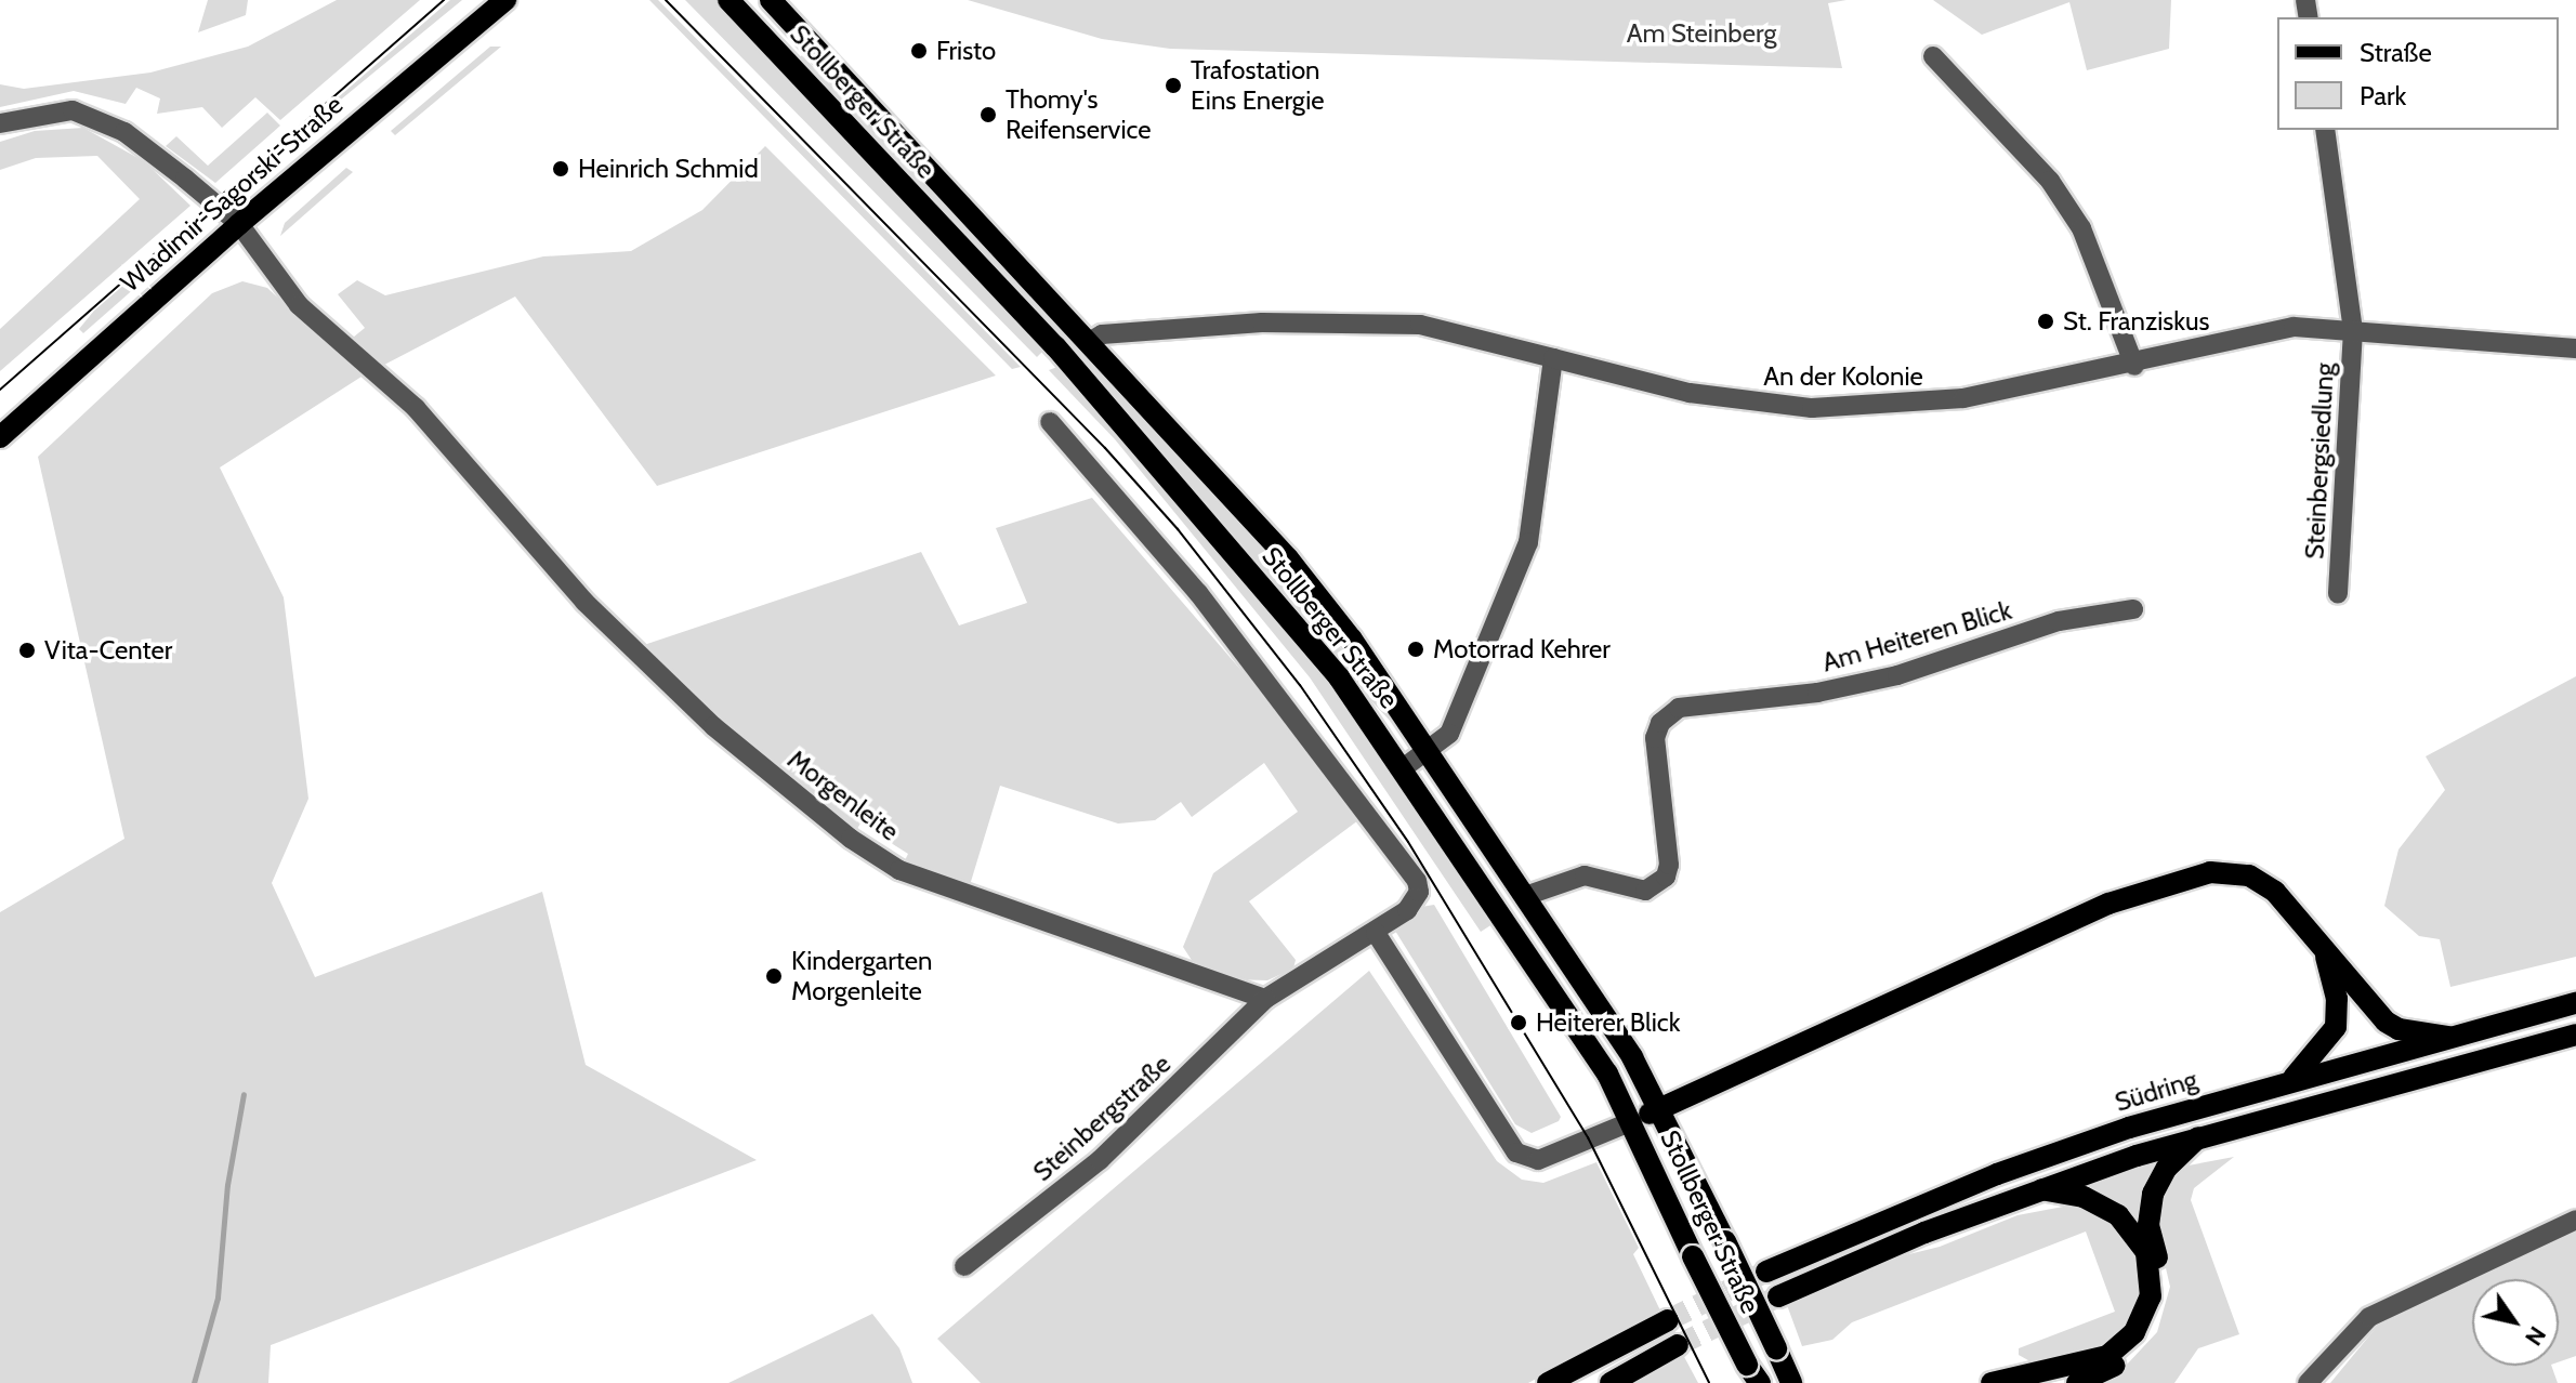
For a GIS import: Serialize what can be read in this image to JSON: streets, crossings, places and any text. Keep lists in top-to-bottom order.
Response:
{
  "streets": {
    "main road": ["Stollberger Straße", "Wladimir-Sagorski-Straße", "Südring"],
    "street": [
      "An der Kolonie",
      "Steinbergsiedlung",
      "Am Heiteren Blick",
      "Morgenleite",
      "Steinbergstraße"
    ]
  },
  "crossings": [
    ["Stollberger Straße", "An der Kolonie"],
    ["Stollberger Straße", "Am Heiteren Blick"],
    ["Wladimir-Sagorski-Straße", "Morgenleite"],
    ["An der Kolonie", "Steinbergsiedlung"],
    ["Morgenleite", "Steinbergstraße"]
  ],
  "parks": ["Am Steinberg"],
  "places": [
    "Fristo",
    "Trafostation Eins Energie",
    "Thomy's Reifenservice",
    "Heinrich Schmid",
    "St. Franziskus",
    "Motorrad Kehrer",
    "Vita-Center",
    "Kindergarten Morgenleite",
    "Heiterer Blick"
  ],
  "legend": ["Straße", "Park"],
  "north": "bottom right"
}
